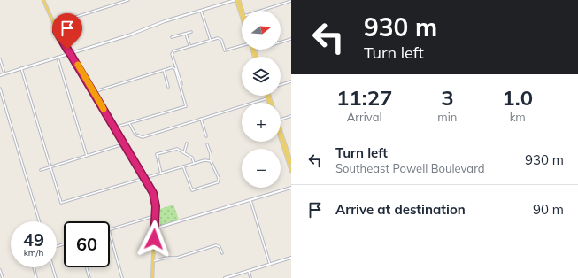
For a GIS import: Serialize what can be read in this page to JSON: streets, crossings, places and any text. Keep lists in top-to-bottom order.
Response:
{
  "north": "right",
  "page": {
    "turn": ["930 m", "Turn left"],
    "map_buttons": ["+", "−"],
    "eta": [
      "11:27",
      "Arrival",
      "3",
      "min",
      "1.0",
      "km"
    ],
    "list": [
      {
        "name": "Turn left",
        "note": "Southeast Powell Boulevard",
        "value": "930 m"
      },
      {
        "name": "Arrive at destination",
        "value": "90 m"
      }
    ],
    "speed": "49 km/h",
    "limit": "60"
  }
}
